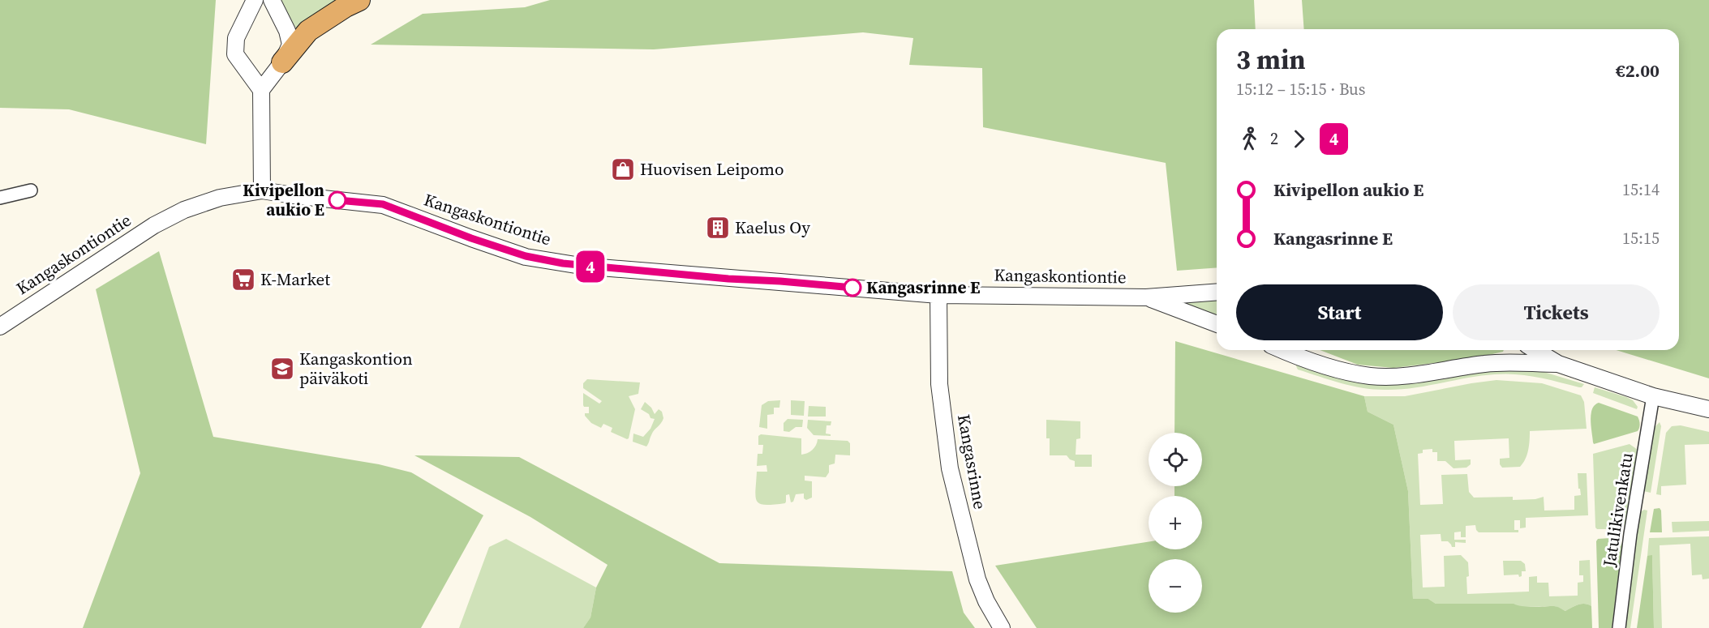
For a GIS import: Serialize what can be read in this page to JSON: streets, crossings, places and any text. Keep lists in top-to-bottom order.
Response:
{
  "streets": {
    "street": ["Kangaskontiontie", "Kangasrinne", "Jatulikivenkatu"]
  },
  "crossings": [
    ["Kangaskontiontie", "Kangasrinne"]
  ],
  "places": {
    "shop": ["Huovisen Leipomo"],
    "other": ["Kivipellon aukio E", "Kangasrinne E"],
    "building": ["Kaelus Oy"],
    "supermarket": ["K-Market"],
    "school or university": ["Kangaskontion päiväkoti"]
  },
  "lines": ["bus line 4"],
  "page": {
    "on_map": "4",
    "heading": ["3 min", "15:12 – 15:15 · Bus", "€2.00"],
    "legs": ["2", "4"],
    "list": [
      {
        "name": "Kivipellon aukio E",
        "value": "15:14"
      },
      {
        "name": "Kangasrinne E",
        "value": "15:15"
      }
    ],
    "buttons": ["Start", "Tickets"],
    "map_buttons": ["+", "−"]
  }
}
